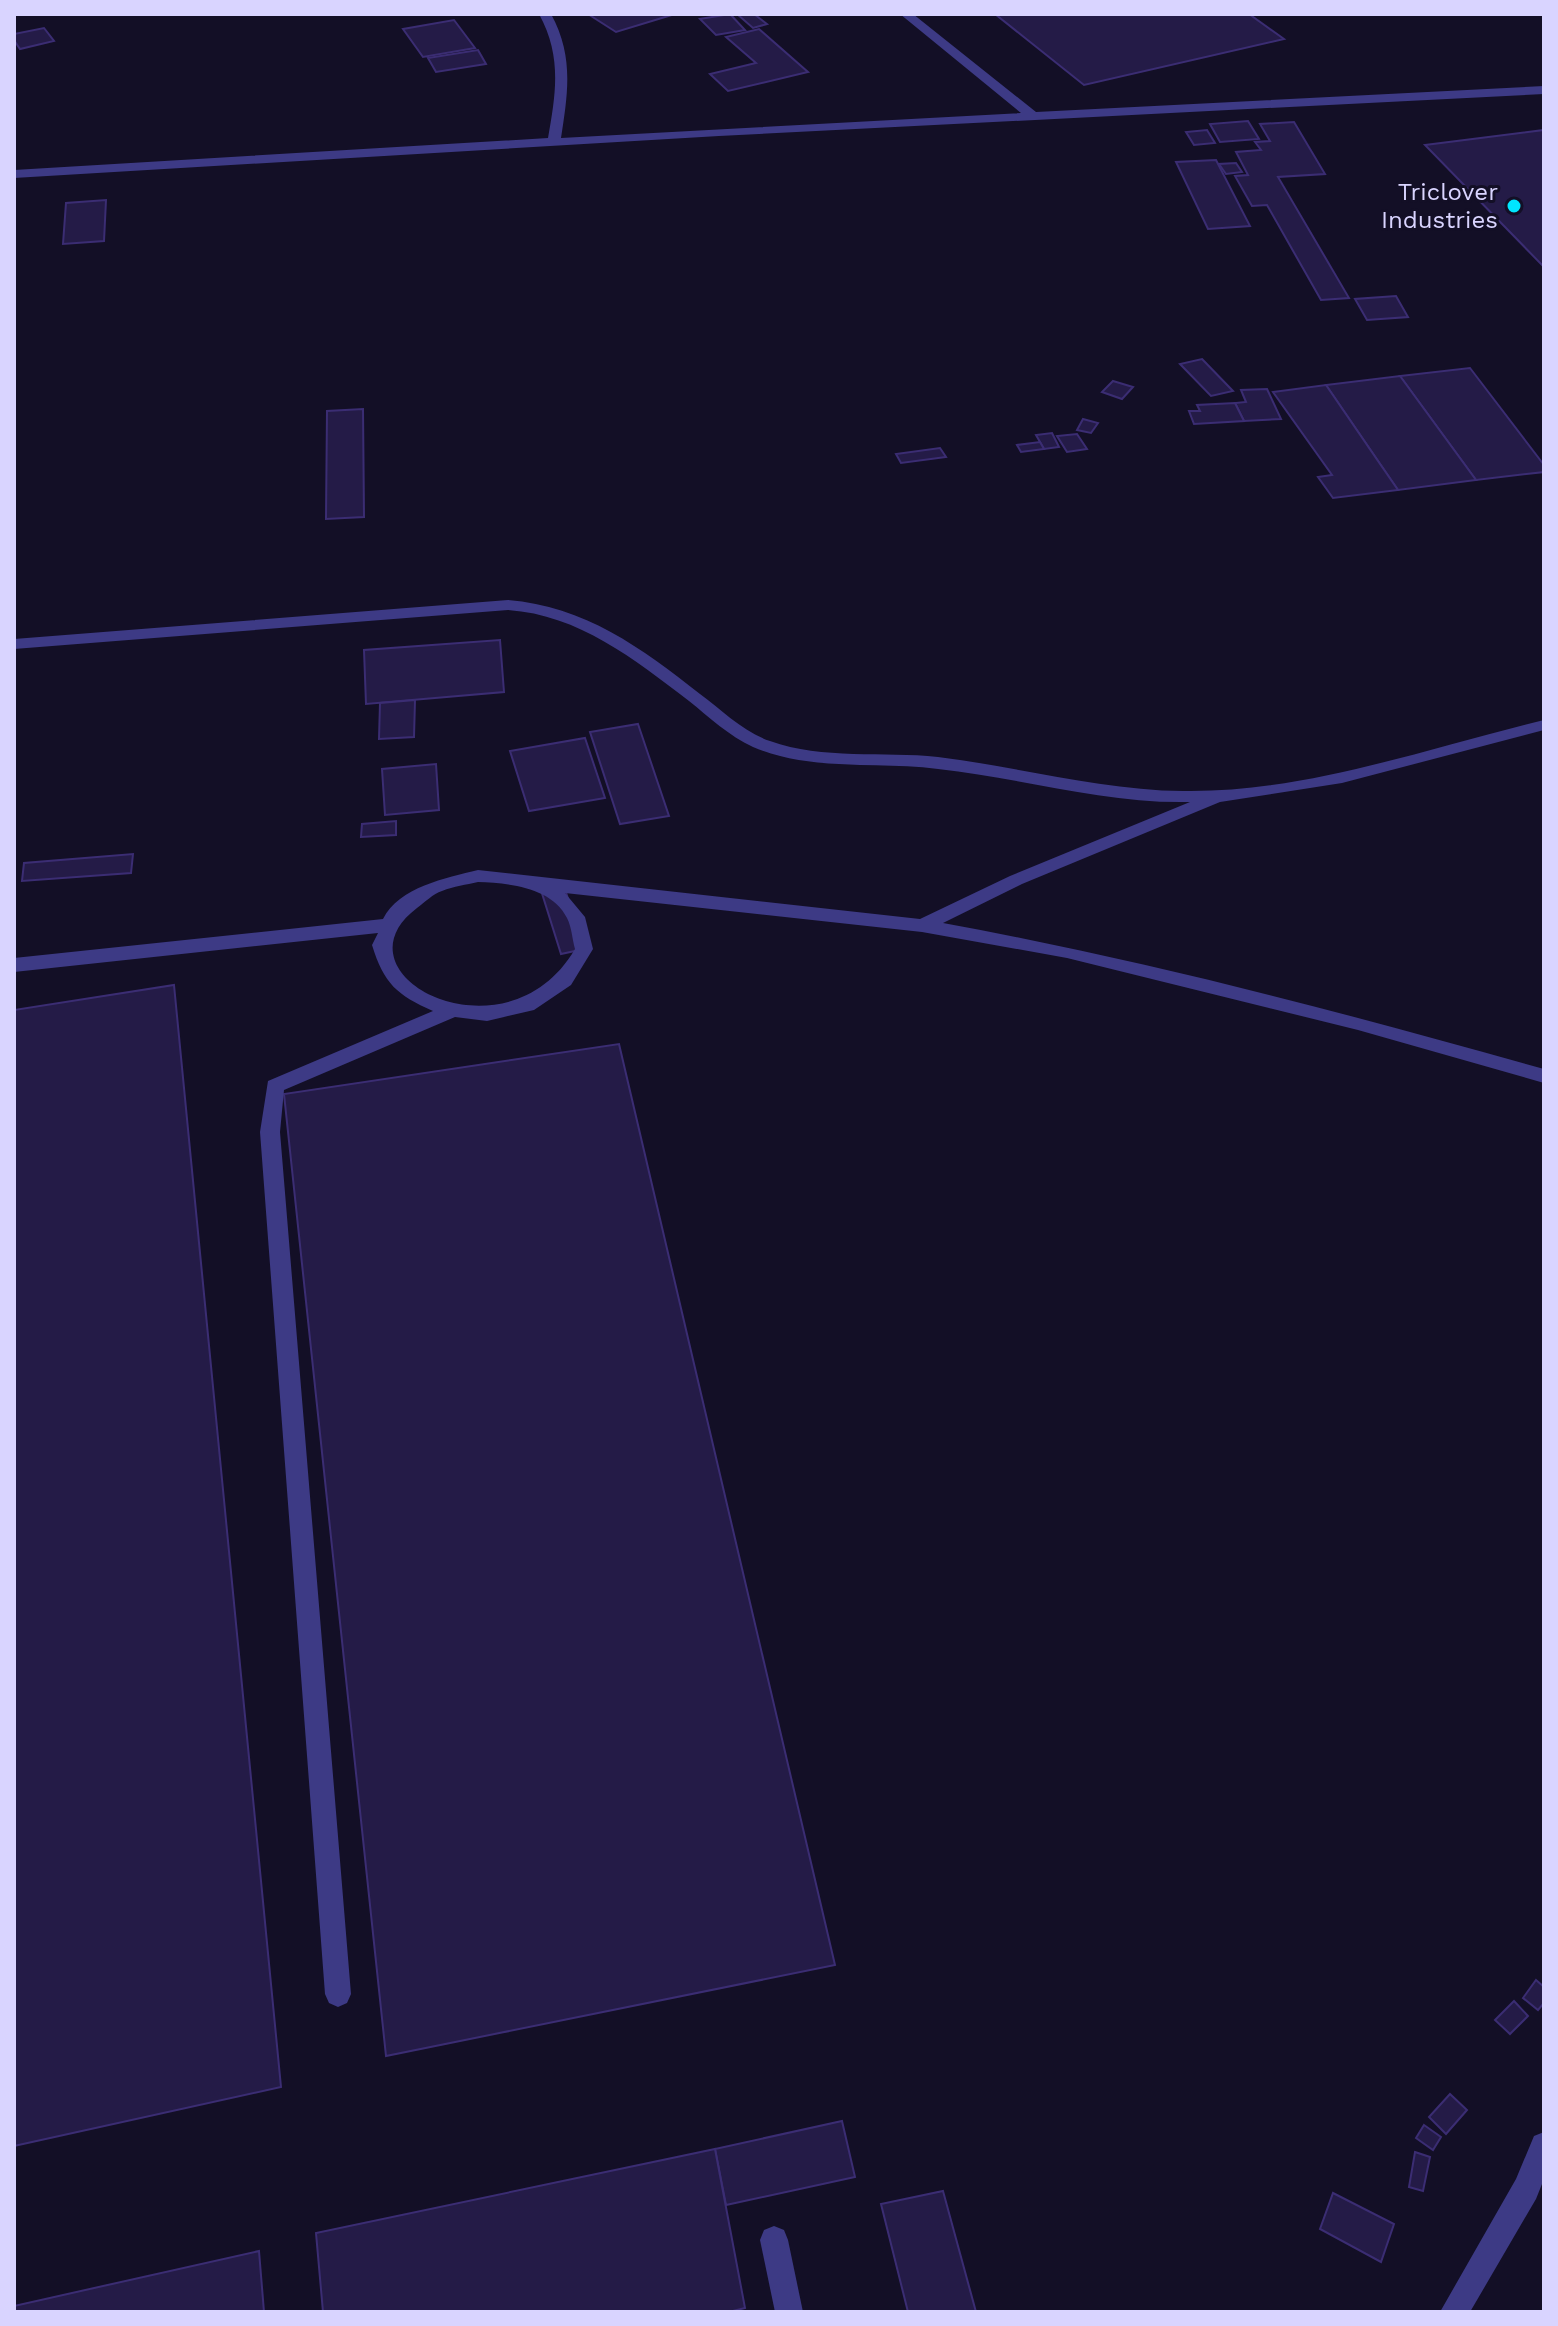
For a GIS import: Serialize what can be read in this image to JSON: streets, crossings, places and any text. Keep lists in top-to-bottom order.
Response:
{
  "places": ["Triclover Industries"]
}
